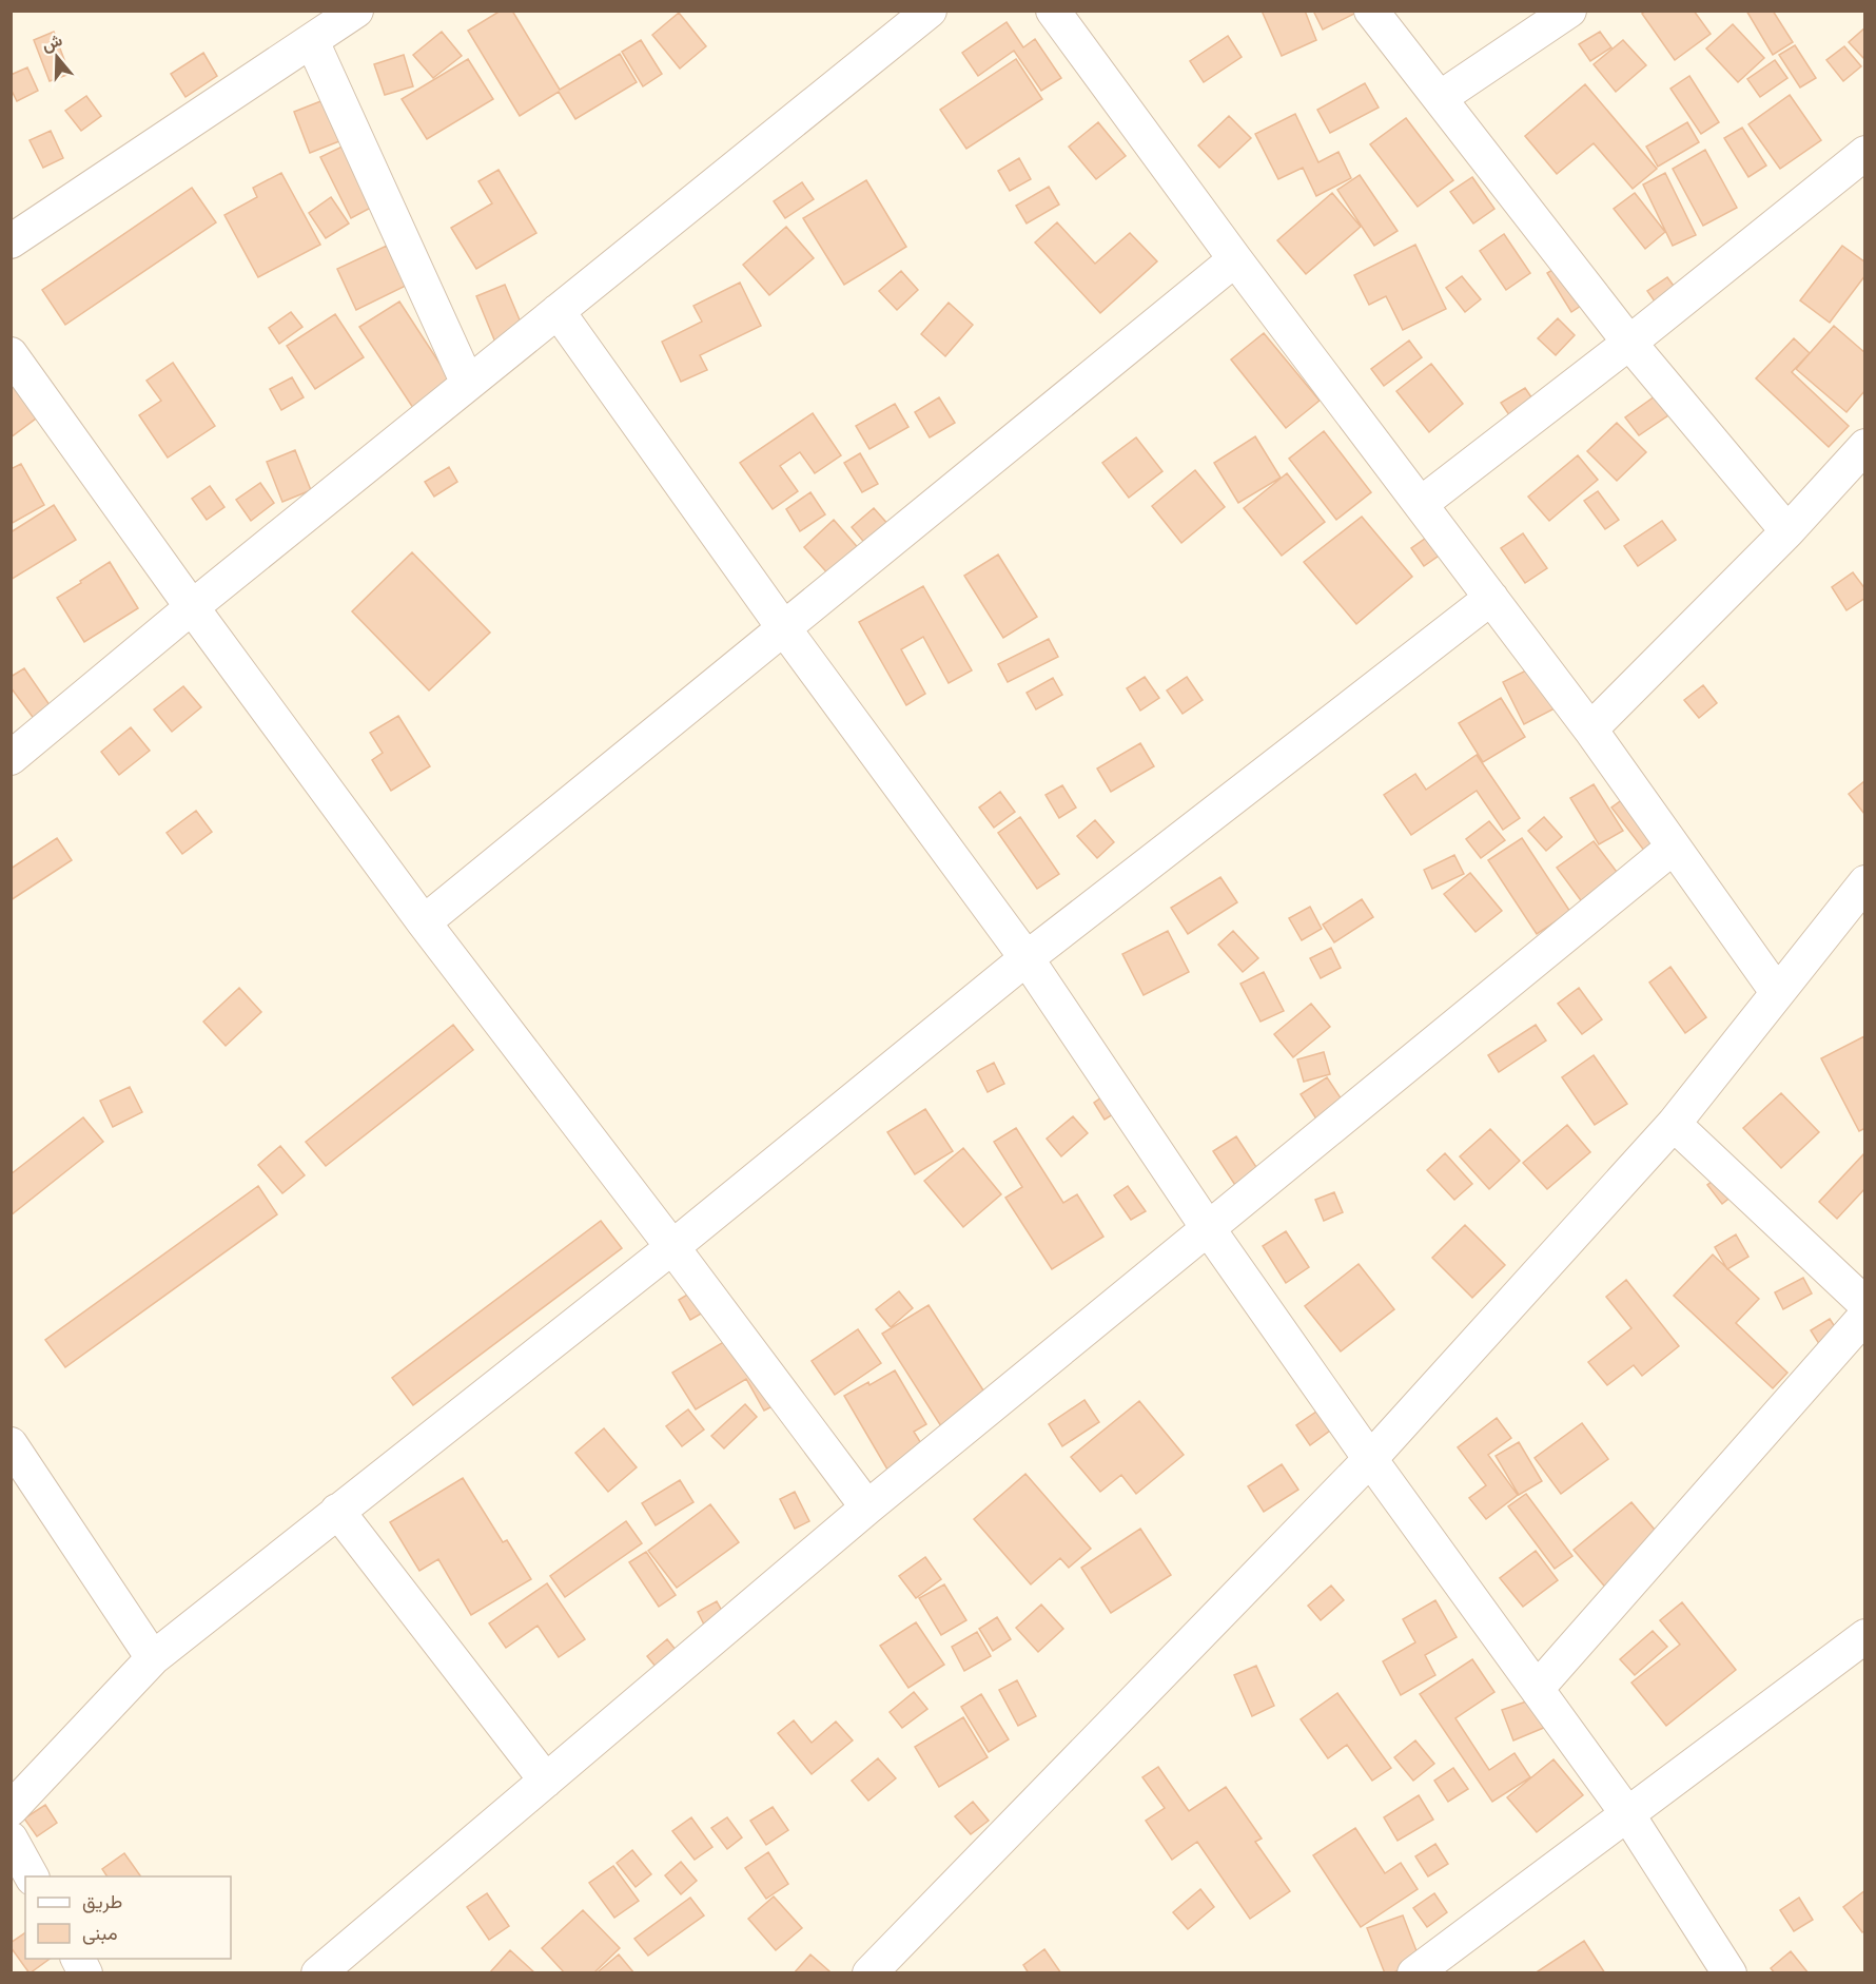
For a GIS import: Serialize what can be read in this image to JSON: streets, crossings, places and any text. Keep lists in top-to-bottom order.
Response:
{
  "legend": ["طريق", "مبنى"],
  "north": "top"
}
